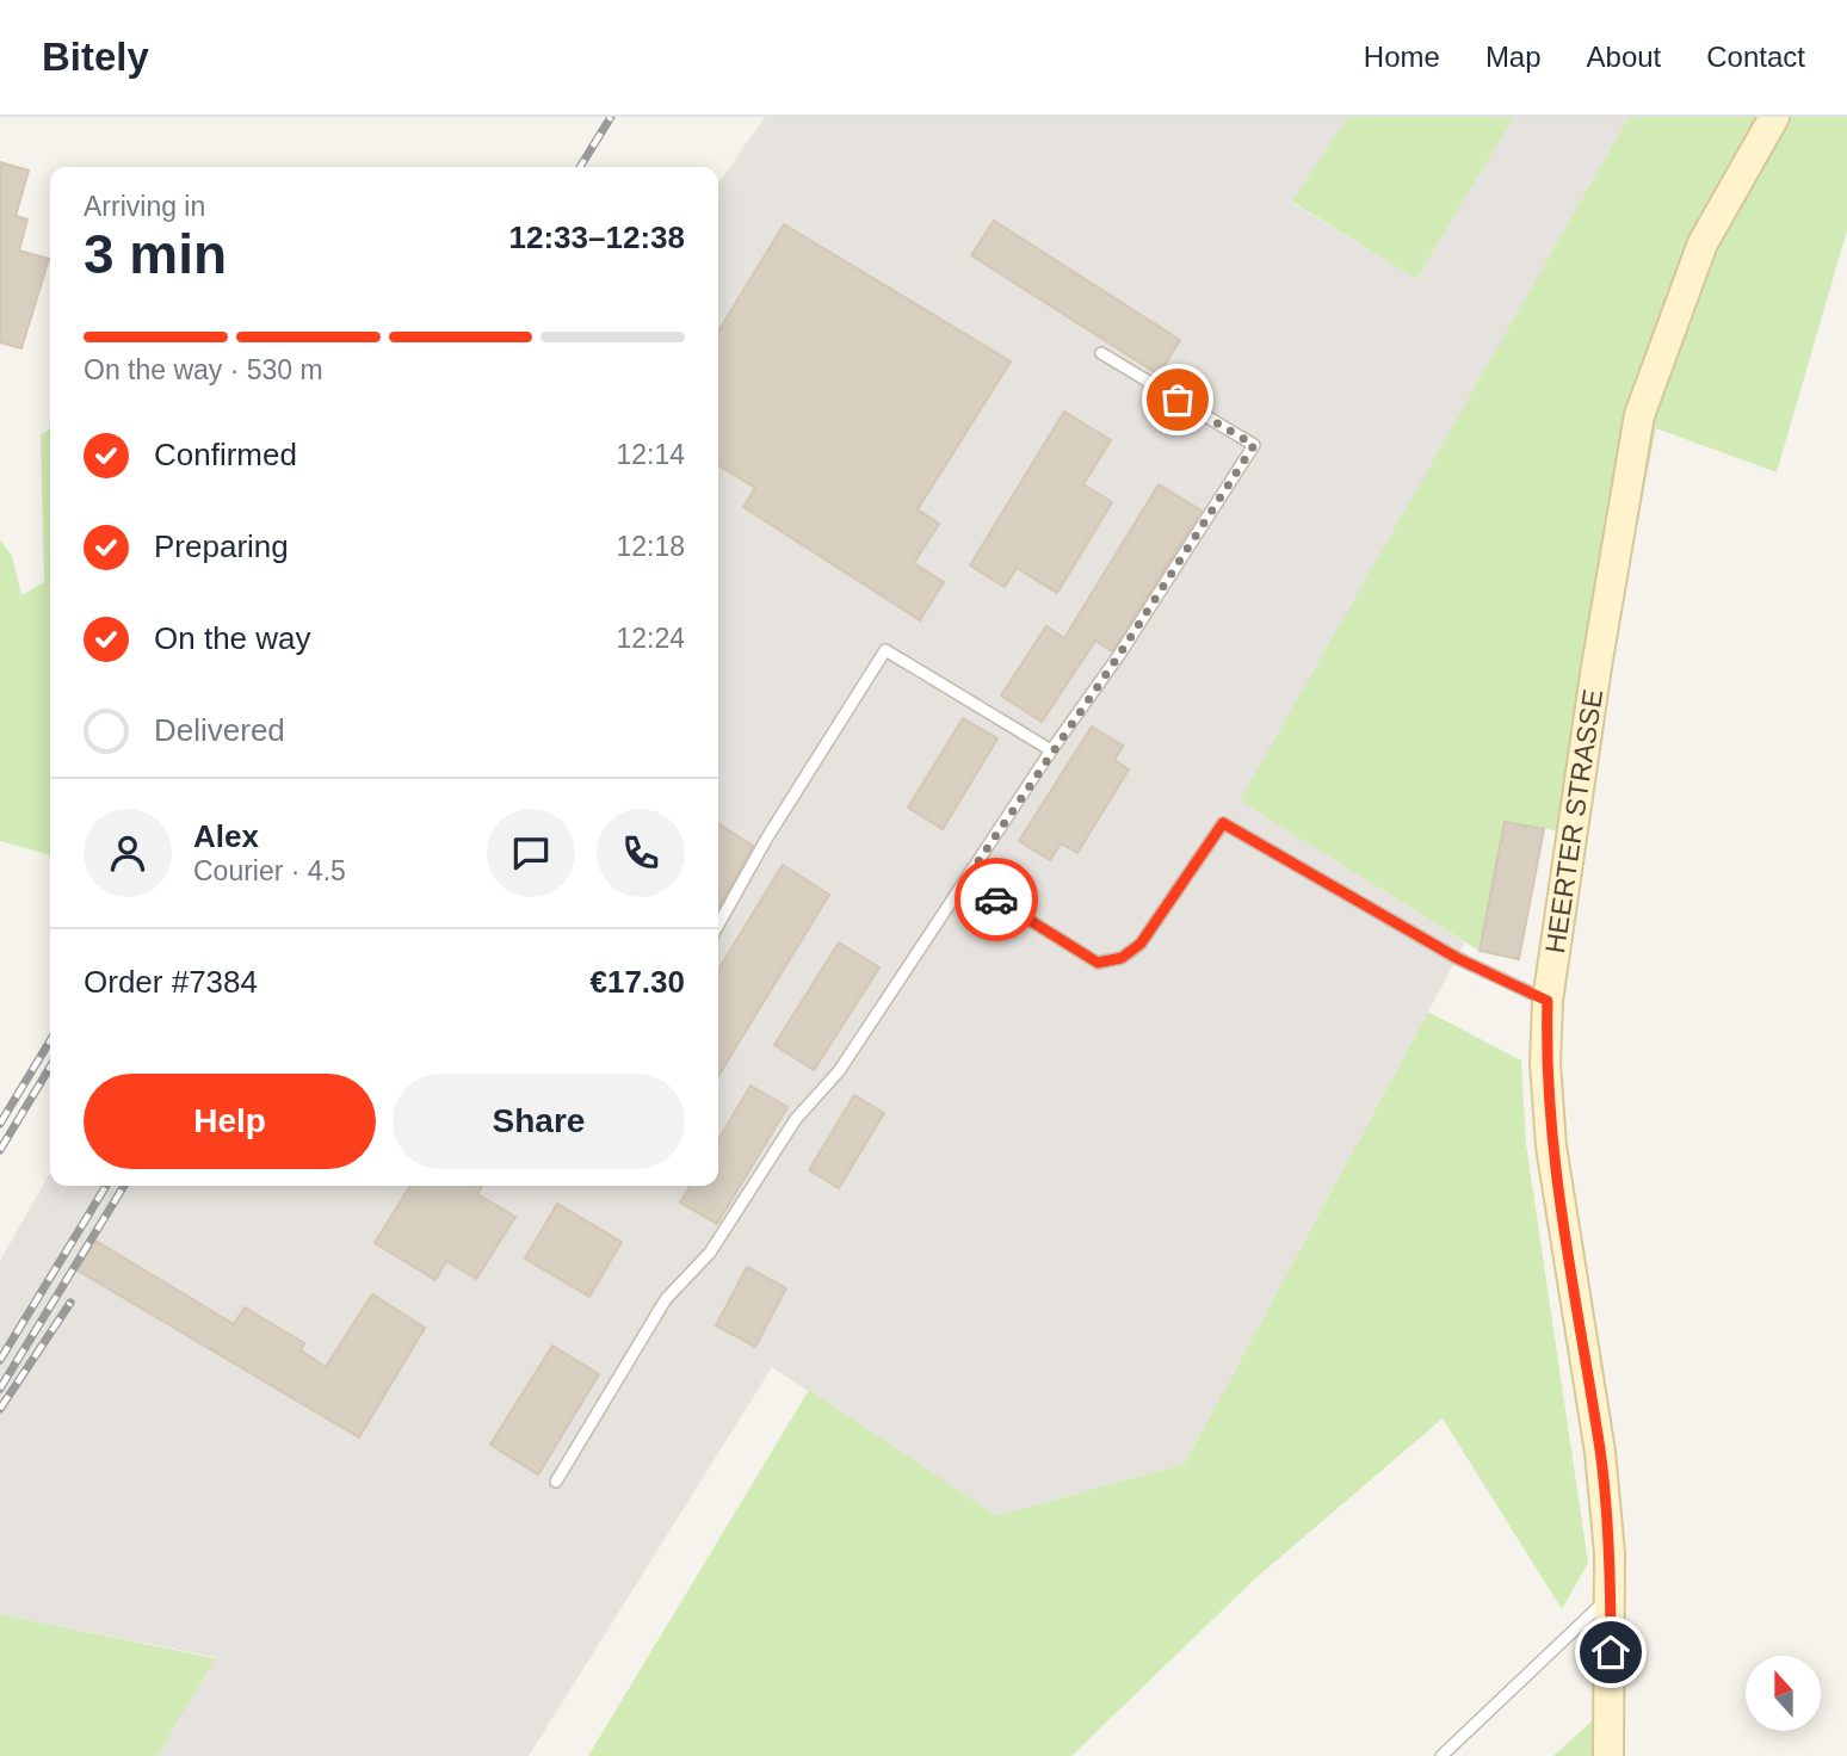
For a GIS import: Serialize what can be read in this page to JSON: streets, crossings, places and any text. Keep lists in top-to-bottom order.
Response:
{
  "streets": {
    "main road": ["HEERTER STRASSE"]
  },
  "north": "top",
  "page": {
    "header": "Bitely",
    "nav": [
      "Home",
      "Map",
      "About",
      "Contact"
    ],
    "heading": ["3 min", "Arriving in", "12:33–12:38"],
    "panel": [
      "Alex",
      "Courier · 4.5",
      "Order #7384",
      "€17.30"
    ],
    "bar": "On the way · 530 m",
    "list": [
      ["Confirmed", "12:14"],
      ["Preparing", "12:18"],
      ["On the way", "12:24"],
      "Delivered"
    ],
    "buttons": ["Help", "Share"]
  }
}
